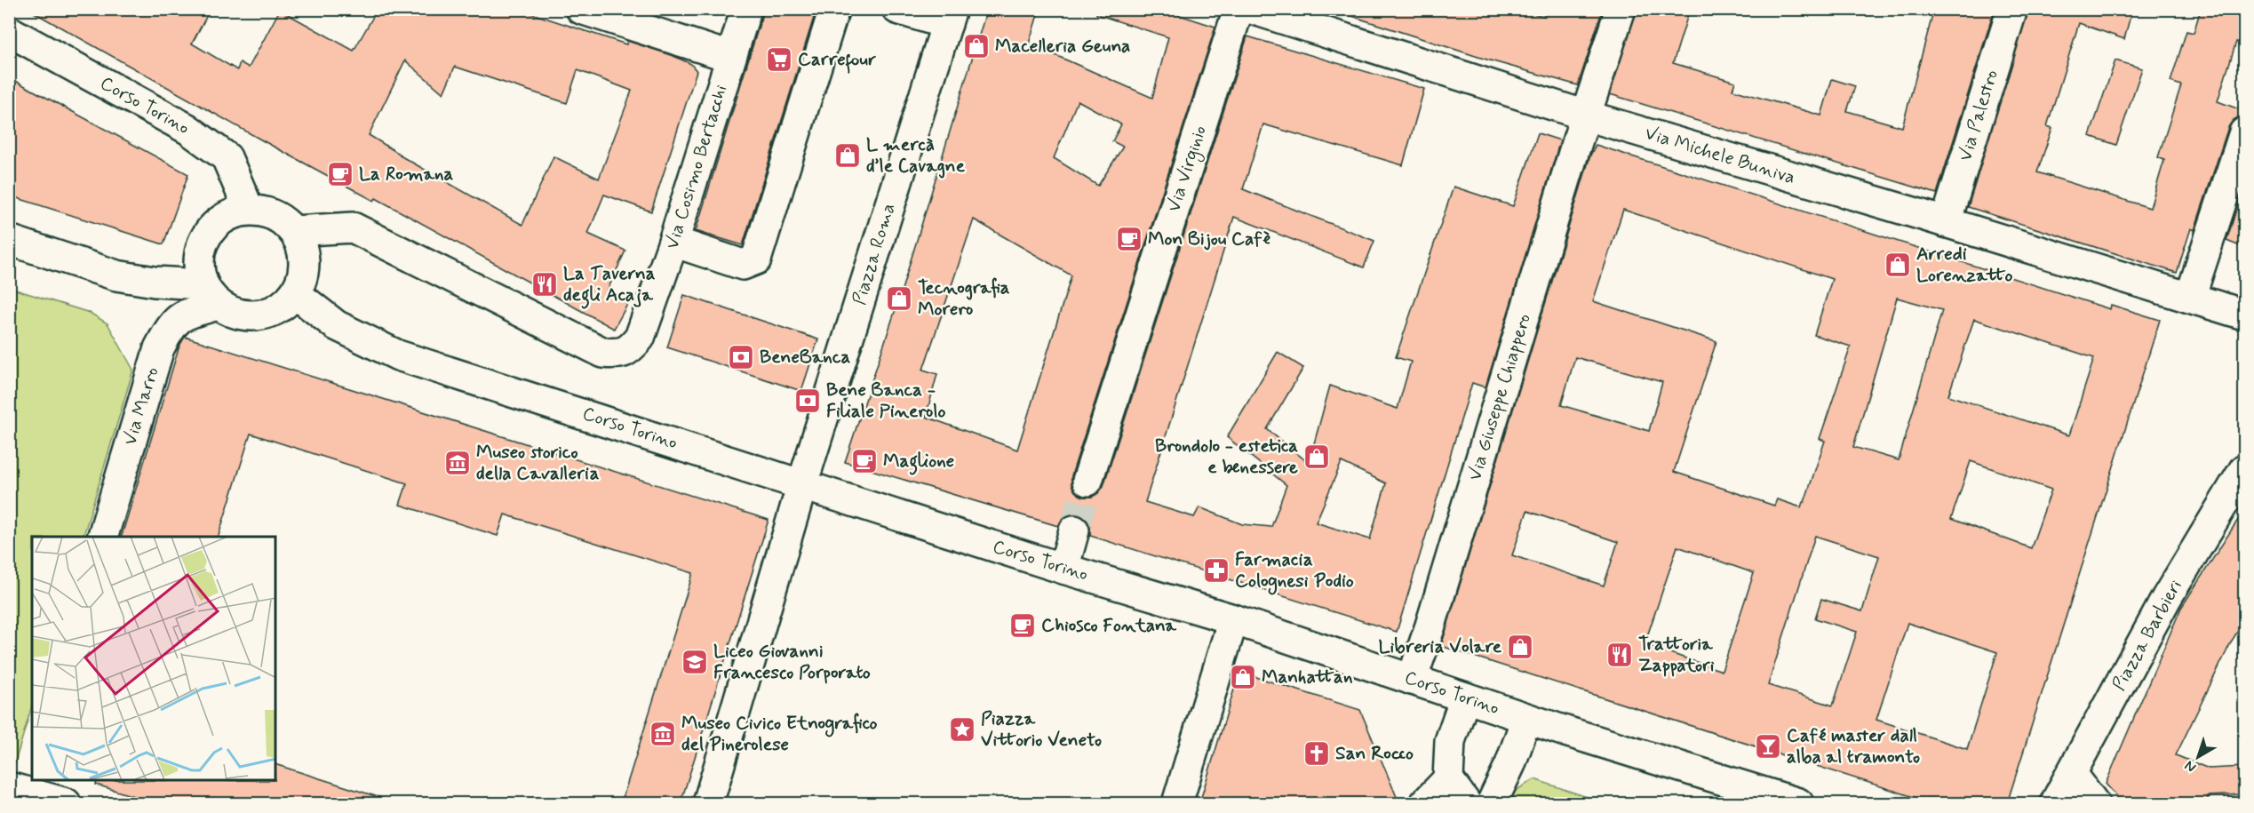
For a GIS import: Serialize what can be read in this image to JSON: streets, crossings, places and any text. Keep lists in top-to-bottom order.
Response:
{
  "streets": {
    "street": [
      "Corso Torino",
      "Via Palestro",
      "Via Michele Buniva",
      "Via Cosimo Bertacchi",
      "Via Virginio",
      "Piazza Roma",
      "Via Giuseppe Chiappero",
      "Via Marro",
      "Piazza Barbieri"
    ]
  },
  "crossings": [
    ["Corso Torino", "Via Cosimo Bertacchi"],
    ["Corso Torino", "Piazza Roma"],
    ["Corso Torino", "Via Giuseppe Chiappero"],
    ["Corso Torino", "Via Marro"],
    ["Via Palestro", "Via Michele Buniva"],
    ["Via Michele Buniva", "Via Giuseppe Chiappero"],
    ["Via Cosimo Bertacchi", "Via Marro"]
  ],
  "places": {
    "shop": [
      "Macelleria Geuna",
      "L mercà d’le Cavagne",
      "Arredi Lorenzatto",
      "Tecnografia Morero",
      "Brondolo - estetica e benessere",
      "Libreria Volare",
      "Manhattan"
    ],
    "supermarket": ["Carrefour"],
    "cafe": [
      "La Romana",
      "Mon Bijou Cafè",
      "Maglione",
      "Chiosco Fontana"
    ],
    "restaurant": ["La Taverna degli Acaja", "Trattoria Zappatori"],
    "bank": ["BeneBanca", "Bene Banca - Filiale Pinerolo"],
    "museum": ["Museo storico della Cavalleria", "Museo Civico Etnografico del Pinerolese"],
    "pharmacy": ["Farmacia Colognesi Podio"],
    "school or university": ["Liceo Giovanni Francesco Porporato"],
    "place": ["Piazza Vittorio Veneto"],
    "bar": ["Café master dall alba al tramonto"],
    "church": ["San Rocco"]
  },
  "north": "bottom left"
}
